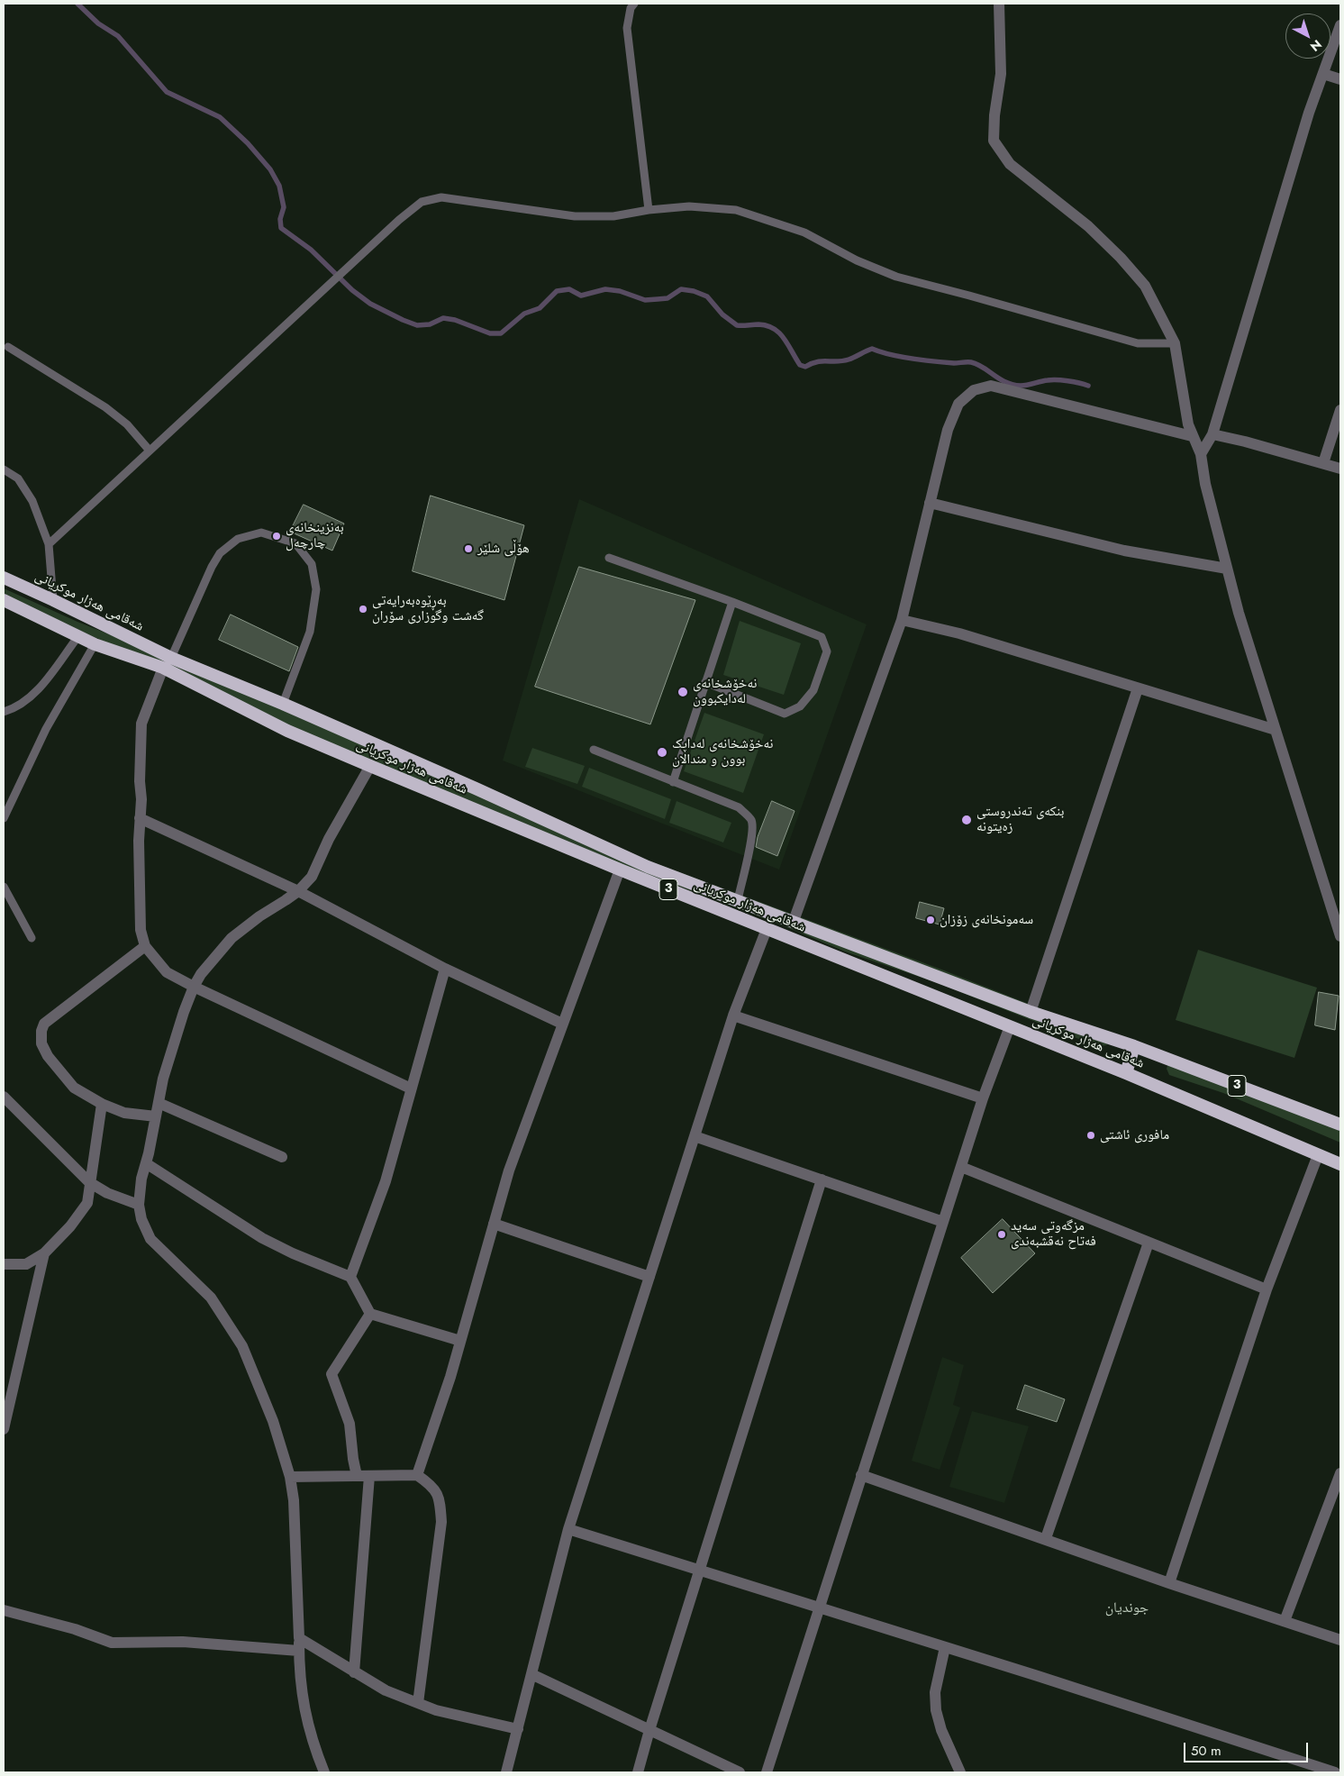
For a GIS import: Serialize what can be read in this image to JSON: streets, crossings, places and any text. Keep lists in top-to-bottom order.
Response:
{
  "streets": {
    "highway": ["شەقامی ھەژار موکریانی", "3"]
  },
  "districts": ["جوندیان"],
  "places": [
    "بەنزینخانەی چارچەل",
    "هۆڵی شلێر",
    "بەڕێوەبەرایەتی گەشت وگوزاری سۆران",
    "نەخۆشخانەی لەدایکبوون",
    "نەخۆشخانەی لەدایک بوون و منداڵان",
    "بنکەی تەندروستی زەیتونە",
    "سەمونخانەی زۆزان",
    "مافوری ئاشتی",
    "مزگەوتی سەید فەتاح نەقشبەندی"
  ],
  "scale_bar": "50 m",
  "north": "bottom right"
}
